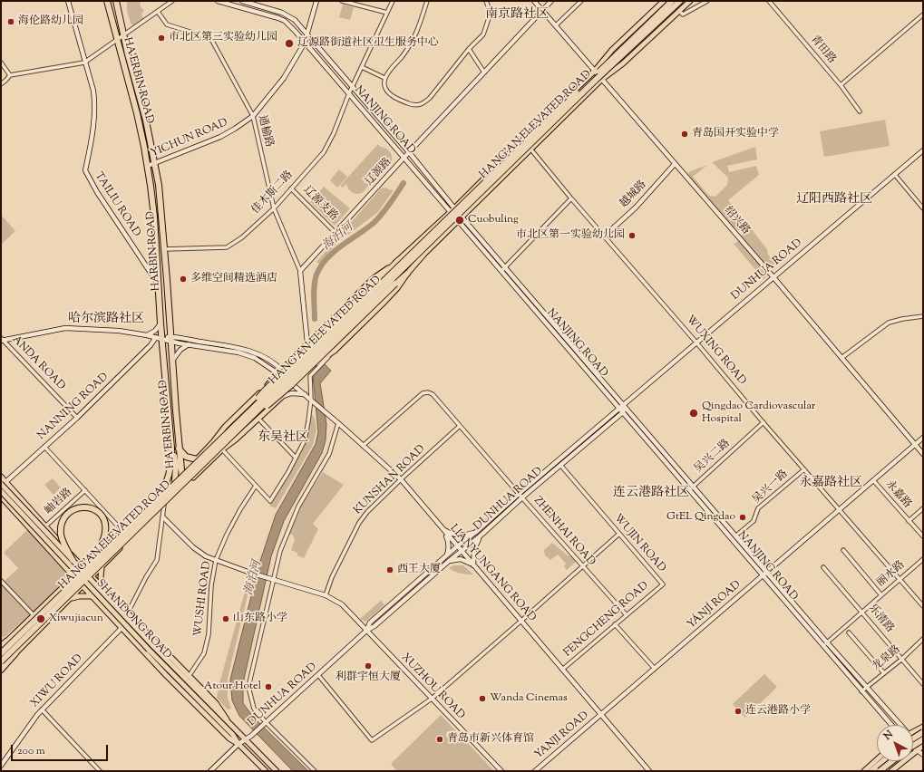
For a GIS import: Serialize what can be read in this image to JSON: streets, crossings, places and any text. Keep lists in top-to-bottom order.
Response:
{
  "streets": {
    "highway": ["HA'ERBIN ROAD", "HANG'AN ELEVATED ROAD", "HARBIN ROAD"],
    "main road": [
      "NANJING ROAD",
      "YICHUN ROAD",
      "辽源路",
      "越城路",
      "TAILIU ROAD",
      "绍兴路",
      "DUNHUA ROAD",
      "NANNING ROAD",
      "LIANYUNGANG ROAD",
      "YÁNJÍ ROAD",
      "SHANDONG ROAD",
      "XIWU ROAD",
      "XUZHOU ROAD",
      "YANJI ROAD"
    ],
    "street": [
      "青田路",
      "通榆路",
      "佳木斯二路",
      "辽源支路",
      "WUXING ROAD",
      "ANDA ROAD",
      "吴兴二路",
      "KUNSHAN ROAD",
      "吴兴一路",
      "永嘉路",
      "岫岩路",
      "ZHENHAI ROAD",
      "WUJIN ROAD",
      "丽水路",
      "WUSHI ROAD",
      "乐清路",
      "FENGCHENG ROAD",
      "龙泉路"
    ]
  },
  "crossings": [
    ["HA'ERBIN ROAD", "YICHUN ROAD"],
    ["HA'ERBIN ROAD", "HARBIN ROAD"],
    ["NANJING ROAD", "YICHUN ROAD"],
    ["NANJING ROAD", "辽源路"],
    ["NANJING ROAD", "佳木斯二路"],
    ["NANJING ROAD", "DUNHUA ROAD"],
    ["NANJING ROAD", "吴兴二路"],
    ["NANJING ROAD", "吴兴一路"],
    ["NANJING ROAD", "丽水路"],
    ["NANJING ROAD", "YÁNJÍ ROAD"],
    ["NANJING ROAD", "龙泉路"],
    ["通榆路", "YICHUN ROAD"],
    ["通榆路", "辽源路"],
    ["通榆路", "佳木斯二路"],
    ["YICHUN ROAD", "HARBIN ROAD"],
    ["辽源路", "辽源支路"],
    ["辽源路", "绍兴路"],
    ["佳木斯二路", "辽源支路"],
    ["佳木斯二路", "HARBIN ROAD"],
    ["越城路", "绍兴路"],
    ["越城路", "WUXING ROAD"],
    ["TAILIU ROAD", "HARBIN ROAD"],
    ["绍兴路", "DUNHUA ROAD"],
    ["DUNHUA ROAD", "WUXING ROAD"],
    ["DUNHUA ROAD", "ZHENHAI ROAD"],
    ["DUNHUA ROAD", "WUJIN ROAD"],
    ["DUNHUA ROAD", "LIANYUNGANG ROAD"],
    ["DUNHUA ROAD", "SHANDONG ROAD"],
    ["DUNHUA ROAD", "XUZHOU ROAD"],
    ["WUXING ROAD", "吴兴二路"],
    ["WUXING ROAD", "吴兴一路"],
    ["WUXING ROAD", "丽水路"],
    ["WUXING ROAD", "YÁNJÍ ROAD"],
    ["ANDA ROAD", "NANNING ROAD"],
    ["NANNING ROAD", "SHANDONG ROAD"],
    ["KUNSHAN ROAD", "ZHENHAI ROAD"],
    ["KUNSHAN ROAD", "LIANYUNGANG ROAD"],
    ["KUNSHAN ROAD", "XUZHOU ROAD"],
    ["岫岩路", "SHANDONG ROAD"],
    ["ZHENHAI ROAD", "LIANYUNGANG ROAD"],
    ["ZHENHAI ROAD", "FENGCHENG ROAD"],
    ["WUJIN ROAD", "FENGCHENG ROAD"],
    ["LIANYUNGANG ROAD", "YÁNJÍ ROAD"],
    ["LIANYUNGANG ROAD", "FENGCHENG ROAD"],
    ["LIANYUNGANG ROAD", "YANJI ROAD"],
    ["丽水路", "乐清路"],
    ["WUSHI ROAD", "SHANDONG ROAD"],
    ["WUSHI ROAD", "XUZHOU ROAD"],
    ["YÁNJÍ ROAD", "YANJI ROAD"],
    ["乐清路", "龙泉路"],
    ["SHANDONG ROAD", "XIWU ROAD"]
  ],
  "districts": [
    "南京路社区",
    "辽阳西路社区",
    "哈尔滨路社区",
    "东吴社区",
    "永嘉路社区",
    "连云港路社区"
  ],
  "water": ["海泊河"],
  "places": [
    "海伦路幼儿园",
    "市北区第三实验幼儿园",
    "辽源路街道社区卫生服务中心",
    "青岛国开实验中学",
    "Cuobuling",
    "市北区第一实验幼儿园",
    "多维空间精选酒店",
    "Qingdao Cardiovascular Hospital",
    "GtEL Qingdao",
    "西王大厦",
    "Xiwujiacun",
    "山东路小学",
    "利群宇恒大厦",
    "Atour Hotel",
    "Wanda Cinemas",
    "连云港路小学",
    "青岛市新兴体育馆"
  ],
  "scale_bar": "200 m",
  "north": "top left"
}
